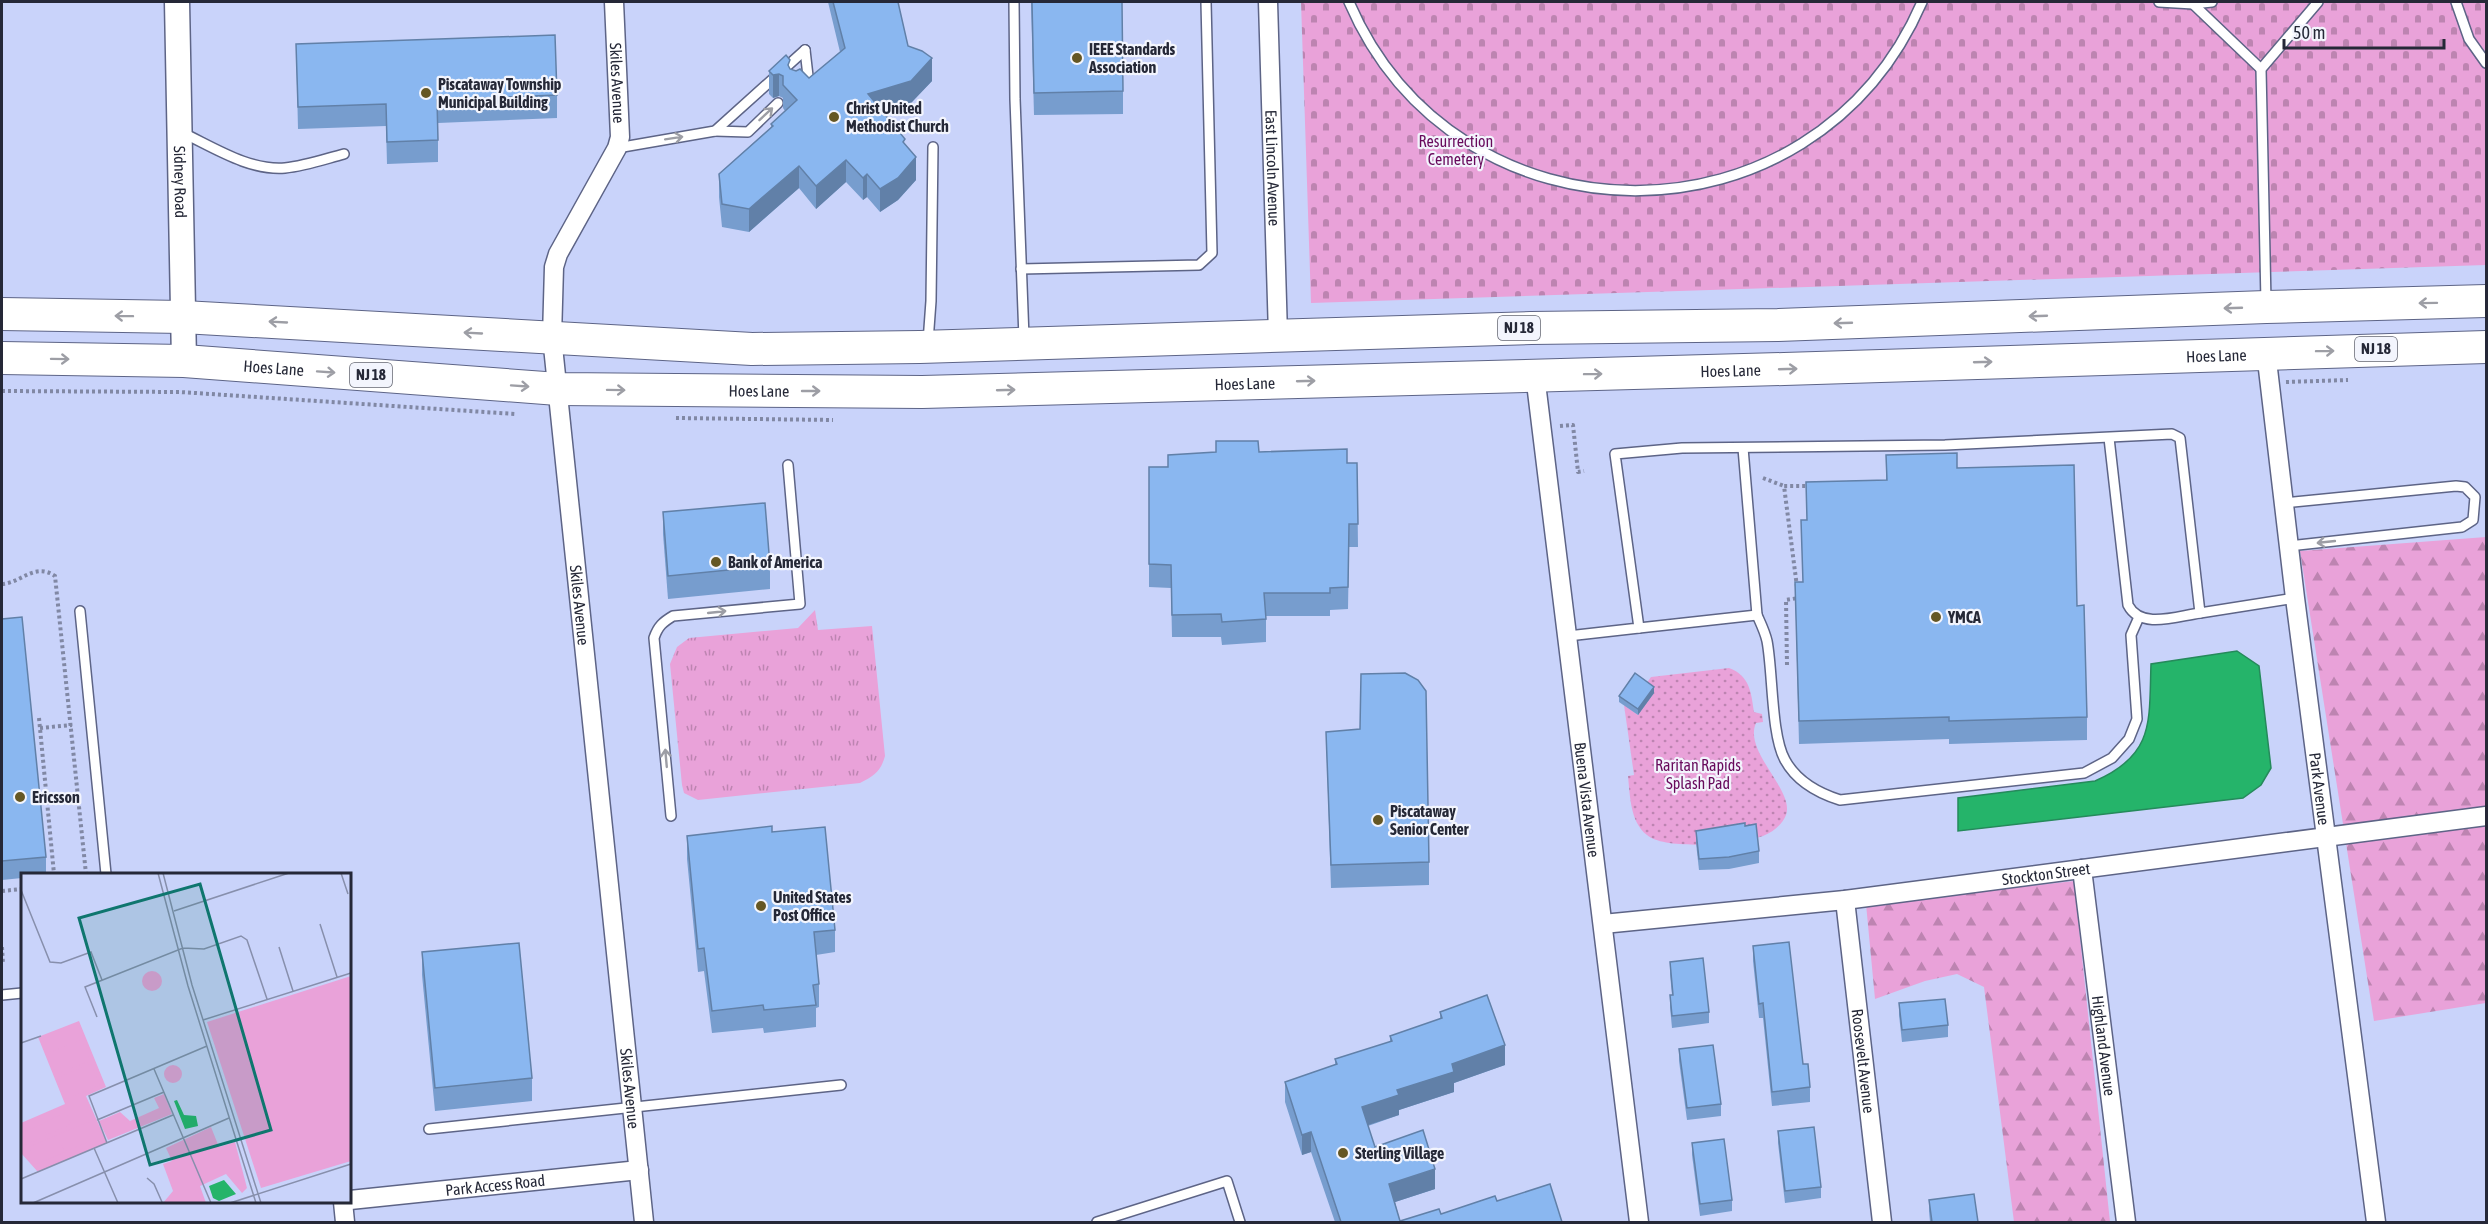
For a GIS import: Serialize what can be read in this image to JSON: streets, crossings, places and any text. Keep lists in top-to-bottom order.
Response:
{
  "streets": {
    "highway": ["NJ 18", "Hoes Lane"],
    "street": [
      "Skiles Avenue",
      "East Lincoln Avenue",
      "Sidney Road",
      "Park Avenue",
      "Buena Vista Avenue",
      "Stockton Street",
      "Highland Avenue",
      "Roosevelt Avenue",
      "Park Access Road"
    ]
  },
  "crossings": [
    ["Skiles Avenue", "NJ 18"],
    ["Skiles Avenue", "Hoes Lane"],
    ["Skiles Avenue", "Park Access Road"],
    ["East Lincoln Avenue", "NJ 18"],
    ["Sidney Road", "NJ 18"],
    ["Sidney Road", "Hoes Lane"],
    ["Hoes Lane", "Park Avenue"],
    ["Hoes Lane", "Buena Vista Avenue"],
    ["Park Avenue", "Stockton Street"],
    ["Buena Vista Avenue", "Stockton Street"],
    ["Stockton Street", "Highland Avenue"],
    ["Stockton Street", "Roosevelt Avenue"]
  ],
  "parks": ["Resurrection Cemetery", "Raritan Rapids Splash Pad"],
  "places": [
    "IEEE Standards Association",
    "Piscataway Township Municipal Building",
    "Christ United Methodist Church",
    "Bank of America",
    "YMCA",
    "Ericsson",
    "Piscataway Senior Center",
    "United States Post Office",
    "Sterling Village"
  ],
  "scale_bar": "50 m"
}
